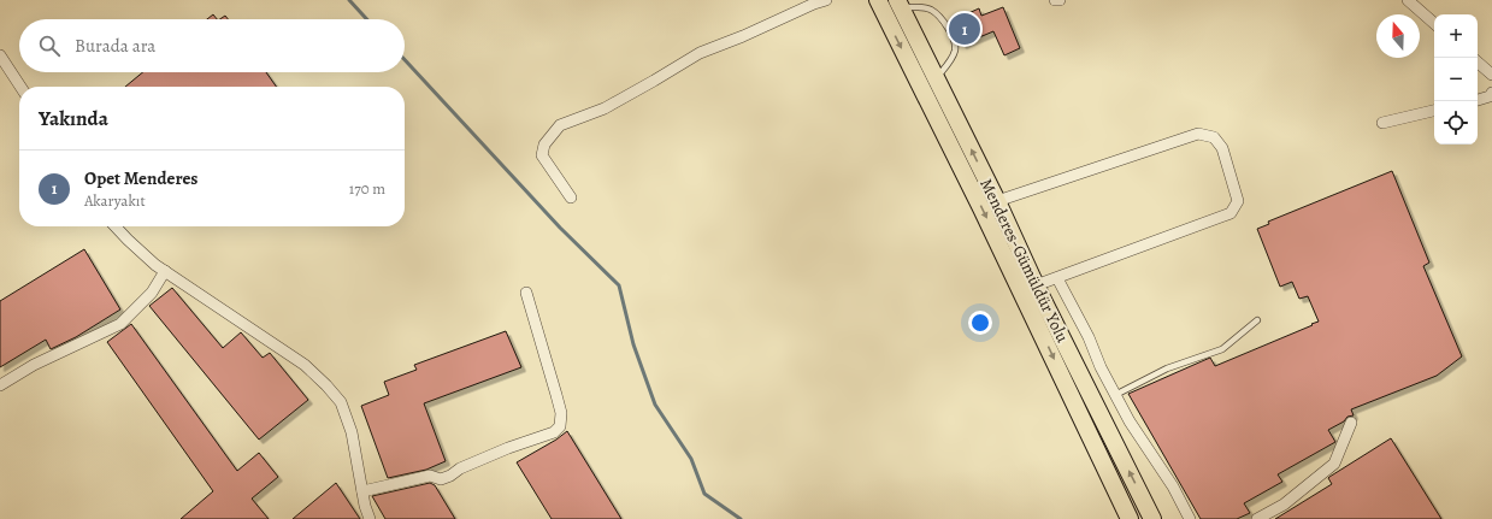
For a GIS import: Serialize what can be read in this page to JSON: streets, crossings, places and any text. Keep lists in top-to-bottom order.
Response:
{
  "streets": {
    "main road": ["Menderes-Gümüldür Yolu"]
  },
  "north": "top",
  "page": {
    "pins": "1",
    "map_buttons": ["+", "−"],
    "search": "Burada ara",
    "heading": "Yakında",
    "list": [
      {
        "mark": "1",
        "name": "Opet Menderes",
        "note": "Akaryakıt",
        "value": "170 m"
      }
    ]
  }
}
